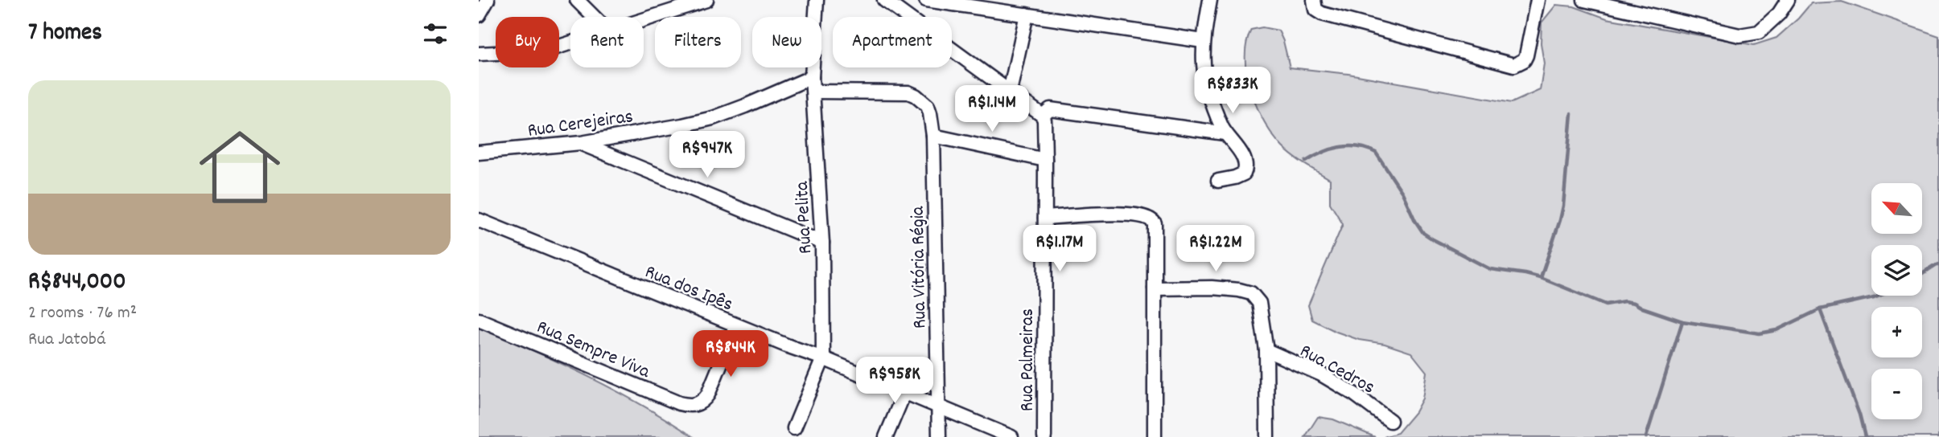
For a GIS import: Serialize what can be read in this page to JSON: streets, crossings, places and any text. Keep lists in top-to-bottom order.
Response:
{
  "streets": {
    "street": [
      "Rua Cerejeiras",
      "Rua Pelita",
      "Rua Vitória Régia",
      "Rua dos Ipês",
      "Rua Sempre Viva",
      "Rua Palmeiras",
      "Rua Cedros"
    ]
  },
  "crossings": [
    ["Rua Cerejeiras", "Rua Pelita"],
    ["Rua Pelita", "Rua Vitória Régia"],
    ["Rua Pelita", "Rua dos Ipês"],
    ["Rua Vitória Régia", "Rua dos Ipês"],
    ["Rua dos Ipês", "Rua Sempre Viva"]
  ],
  "north": "top left",
  "page": {
    "heading": "7 homes",
    "chip": [
      "Buy",
      "Rent",
      "Filters",
      "New",
      "Apartment"
    ],
    "price": [
      "R$833K",
      "R$1.14M",
      "R$947K",
      "R$1.17M",
      "R$1.22M",
      "R$844K",
      "R$958K"
    ],
    "list": [
      {
        "name": "R$844,000",
        "note": "2 rooms · 76 m² · Rua Jatobá"
      }
    ],
    "map_buttons": ["+", "−"]
  }
}
